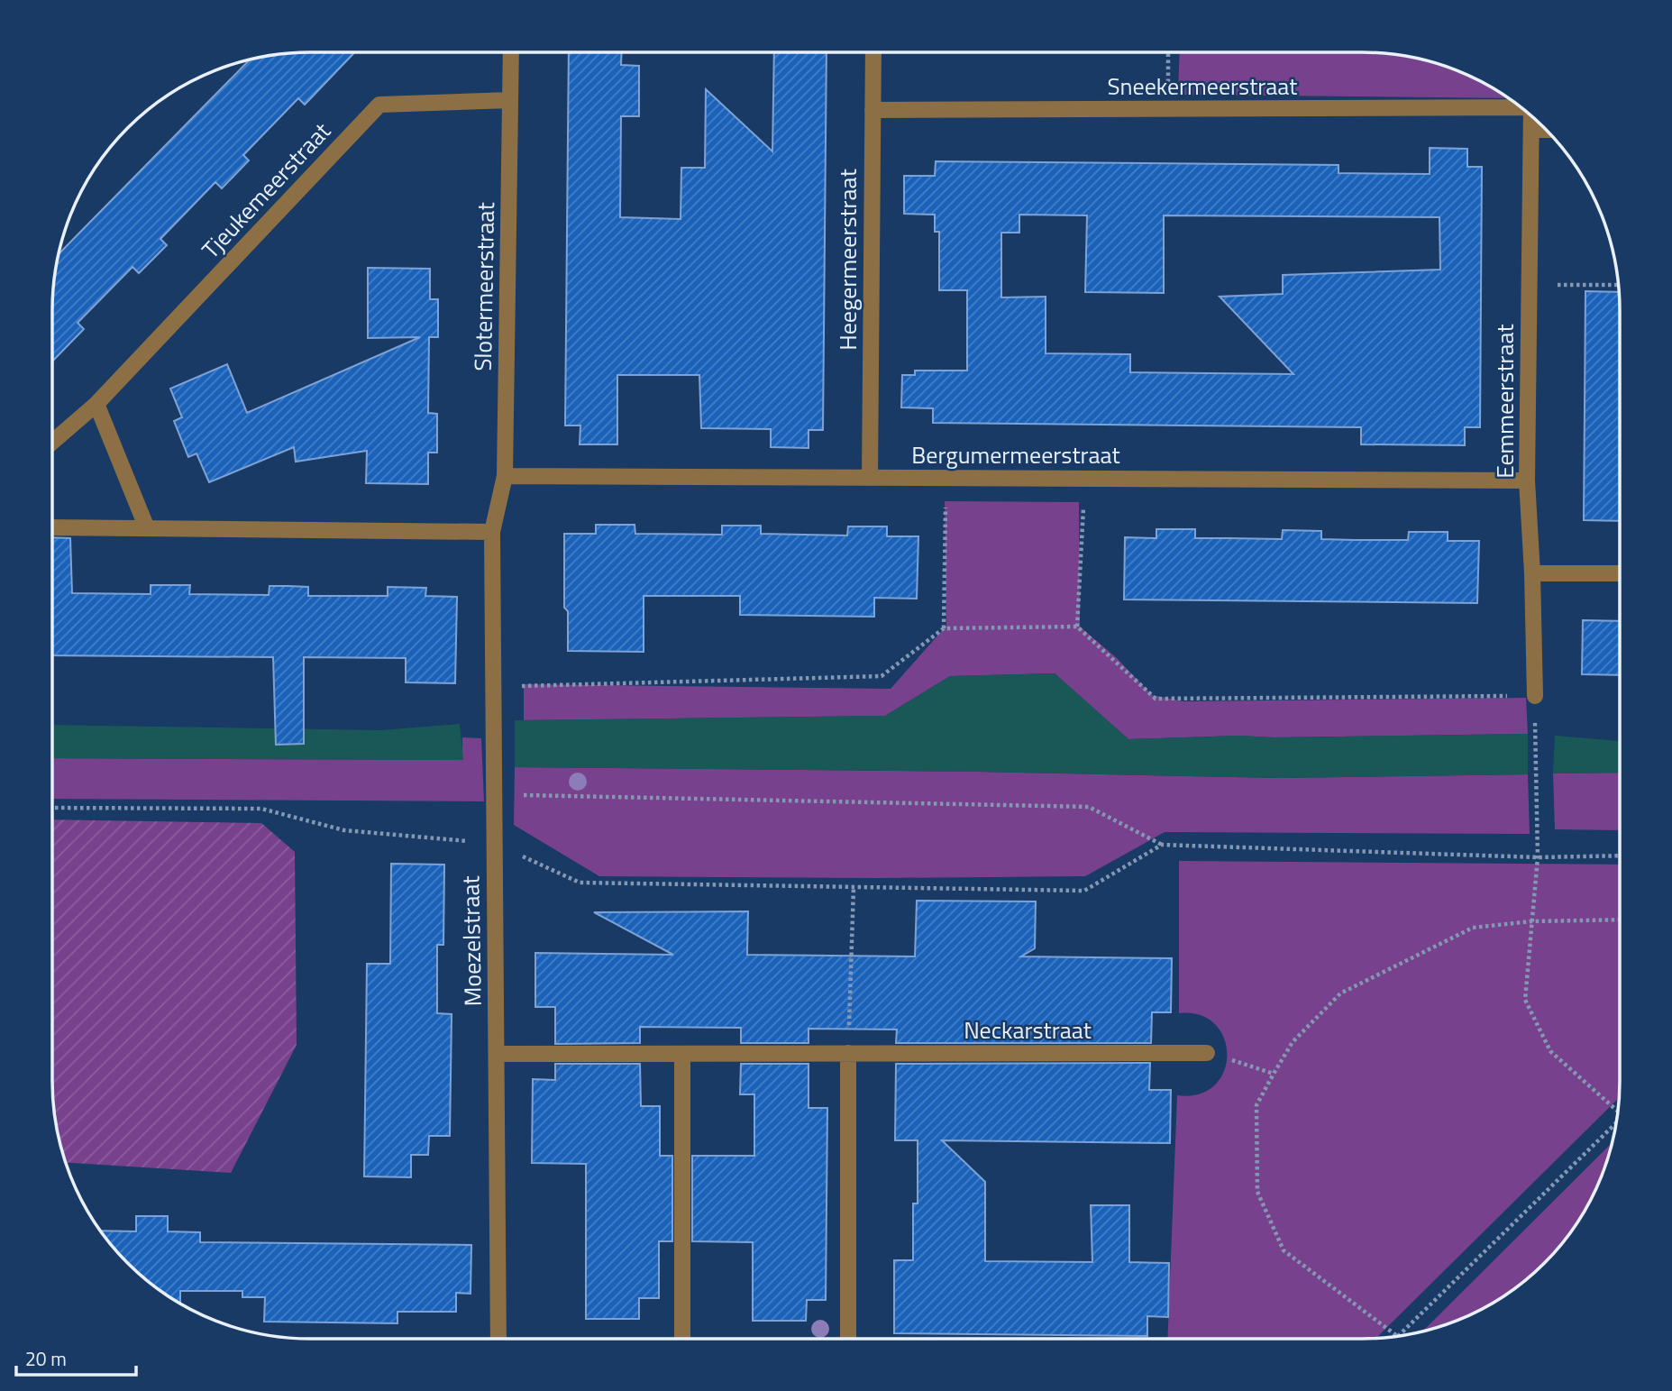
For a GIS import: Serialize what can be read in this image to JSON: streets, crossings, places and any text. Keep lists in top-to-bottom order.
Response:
{
  "streets": {
    "street": [
      "Sneekermeerstraat",
      "Tjeukemeerstraat",
      "Heegermeerstraat",
      "Slotermeerstraat",
      "Eemmeerstraat",
      "Bergumermeerstraat",
      "Moezelstraat",
      "Neckarstraat"
    ]
  },
  "crossings": [
    ["Sneekermeerstraat", "Heegermeerstraat"],
    ["Tjeukemeerstraat", "Slotermeerstraat"],
    ["Heegermeerstraat", "Bergumermeerstraat"],
    ["Slotermeerstraat", "Bergumermeerstraat"],
    ["Slotermeerstraat", "Moezelstraat"],
    ["Eemmeerstraat", "Bergumermeerstraat"],
    ["Moezelstraat", "Neckarstraat"]
  ],
  "scale_bar": "20 m"
}
